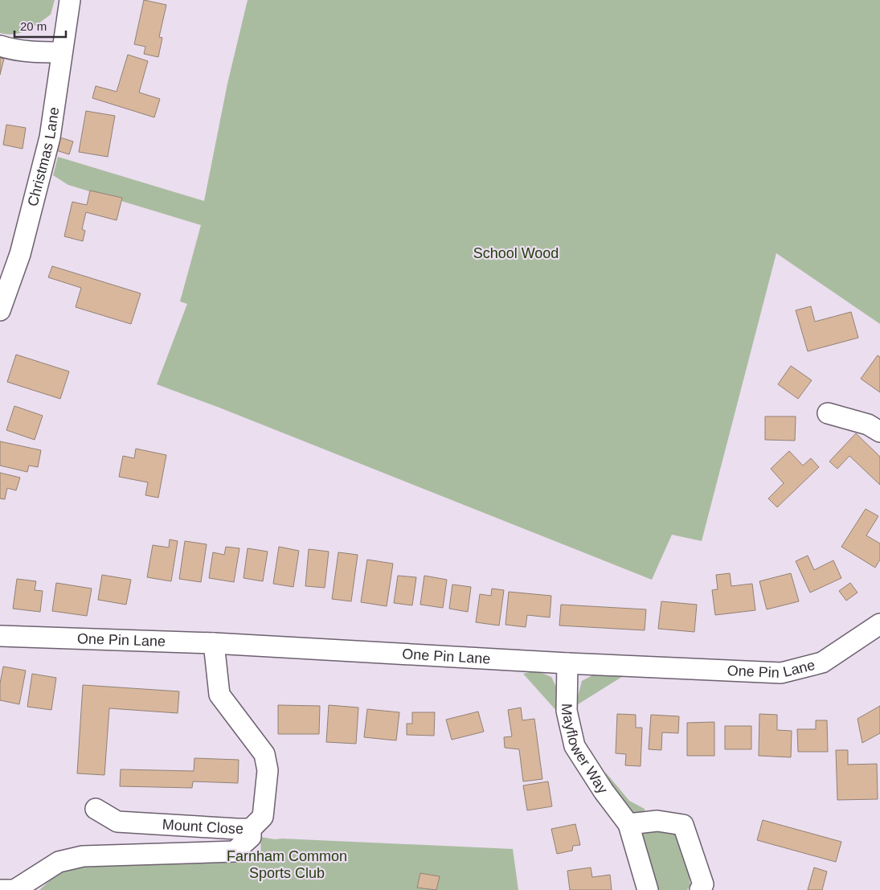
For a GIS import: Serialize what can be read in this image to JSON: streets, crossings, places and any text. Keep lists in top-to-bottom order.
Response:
{
  "streets": {
    "street": [
      "Christmas Lane",
      "One Pin Lane",
      "Mayflower Way",
      "Mount Close"
    ]
  },
  "crossings": [
    ["One Pin Lane", "Mayflower Way"],
    ["One Pin Lane", "Mount Close"]
  ],
  "parks": ["School Wood", "Farnham Common Sports Club"],
  "scale_bar": "20 m"
}
